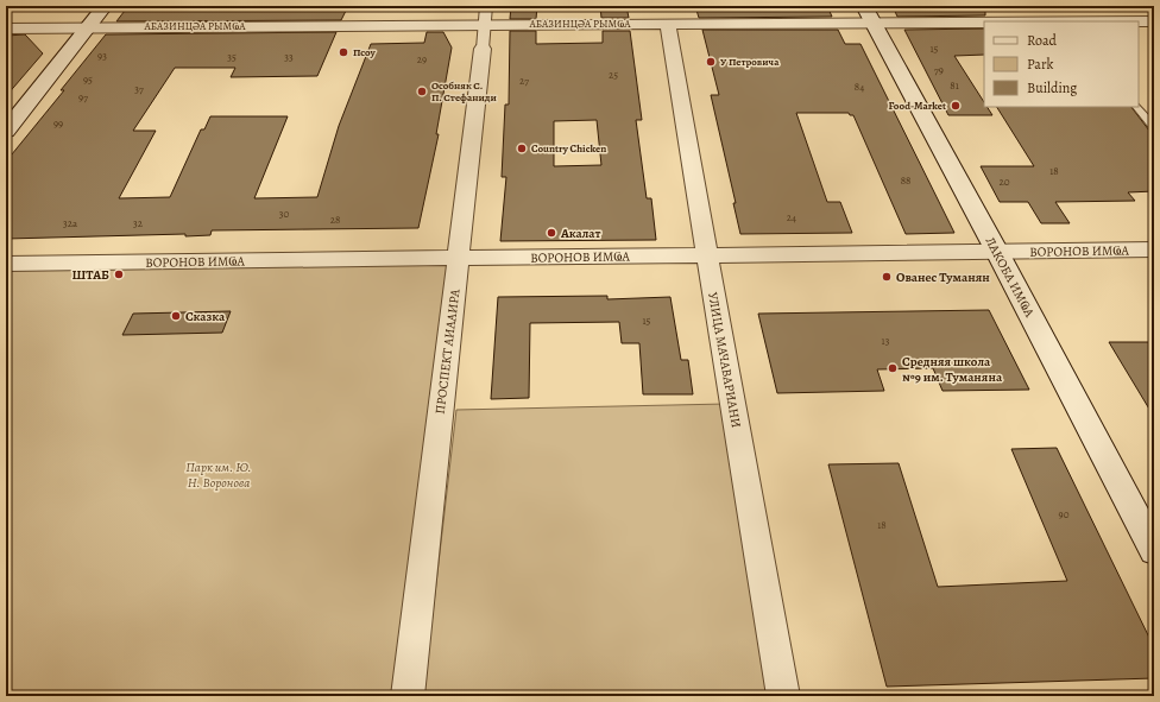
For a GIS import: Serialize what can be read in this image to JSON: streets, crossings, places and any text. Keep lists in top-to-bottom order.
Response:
{
  "streets": {
    "main road": ["ЛАКОБА ИМҨА"],
    "street": [
      "АБАЗИНЦӘА РЫМҨА",
      "ВОРОНОВ ИМҨА",
      "ПРОСПЕКТ АИААИРА",
      "УЛИЦА МАЧАВАРИАНИ"
    ]
  },
  "crossings": [
    ["АБАЗИНЦӘА РЫМҨА", "ЛАКОБА ИМҨА"],
    ["АБАЗИНЦӘА РЫМҨА", "ПРОСПЕКТ АИААИРА"],
    ["АБАЗИНЦӘА РЫМҨА", "УЛИЦА МАЧАВАРИАНИ"],
    ["ВОРОНОВ ИМҨА", "ЛАКОБА ИМҨА"],
    ["ВОРОНОВ ИМҨА", "ПРОСПЕКТ АИААИРА"],
    ["ВОРОНОВ ИМҨА", "УЛИЦА МАЧАВАРИАНИ"]
  ],
  "parks": ["Парк им. Ю. Н. Воронова"],
  "places": [
    "Псоу",
    "У Петровича",
    "Особняк С. П. Стефаниди",
    "Food-Market",
    "Country Chicken",
    "Акалат",
    "ШТАБ",
    "Ованес Туманян",
    "Сказка",
    "Средняя школа №9 им. Туманяна"
  ],
  "house_numbers": [
    "15",
    "93",
    "35",
    "33",
    "29",
    "79",
    "25",
    "95",
    "27",
    "81",
    "84",
    "37",
    "97",
    "99",
    "18",
    "88",
    "20",
    "30",
    "24",
    "28",
    "32а",
    "32",
    "15",
    "13",
    "90",
    "18"
  ],
  "legend": ["Road", "Park", "Building"]
}
